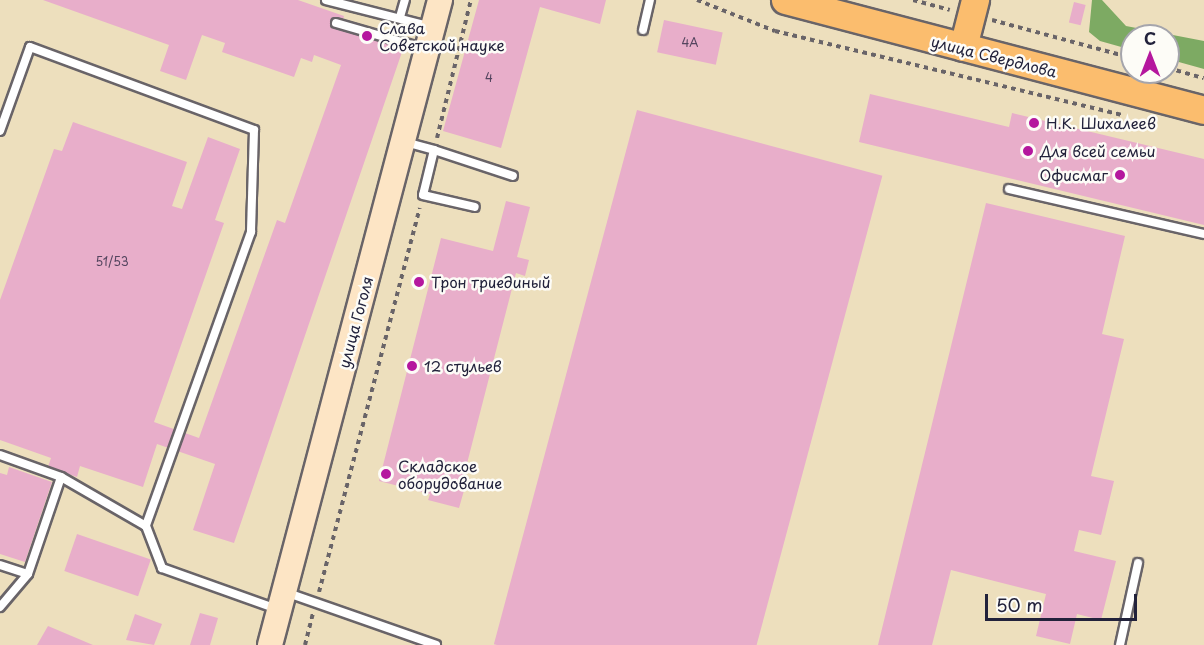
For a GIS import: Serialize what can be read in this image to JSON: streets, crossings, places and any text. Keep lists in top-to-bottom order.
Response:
{
  "streets": {
    "main road": ["улица Свердлова", "улица Гоголя"]
  },
  "places": [
    "Слава Советской науке",
    "Н.К. Шихалеев",
    "Для всей семьи",
    "Офисмаг",
    "Трон триединый",
    "12 стульев",
    "Складское оборудование"
  ],
  "house_numbers": ["4А", "4", "51/53"],
  "scale_bar": "50 m",
  "north": "top"
}
